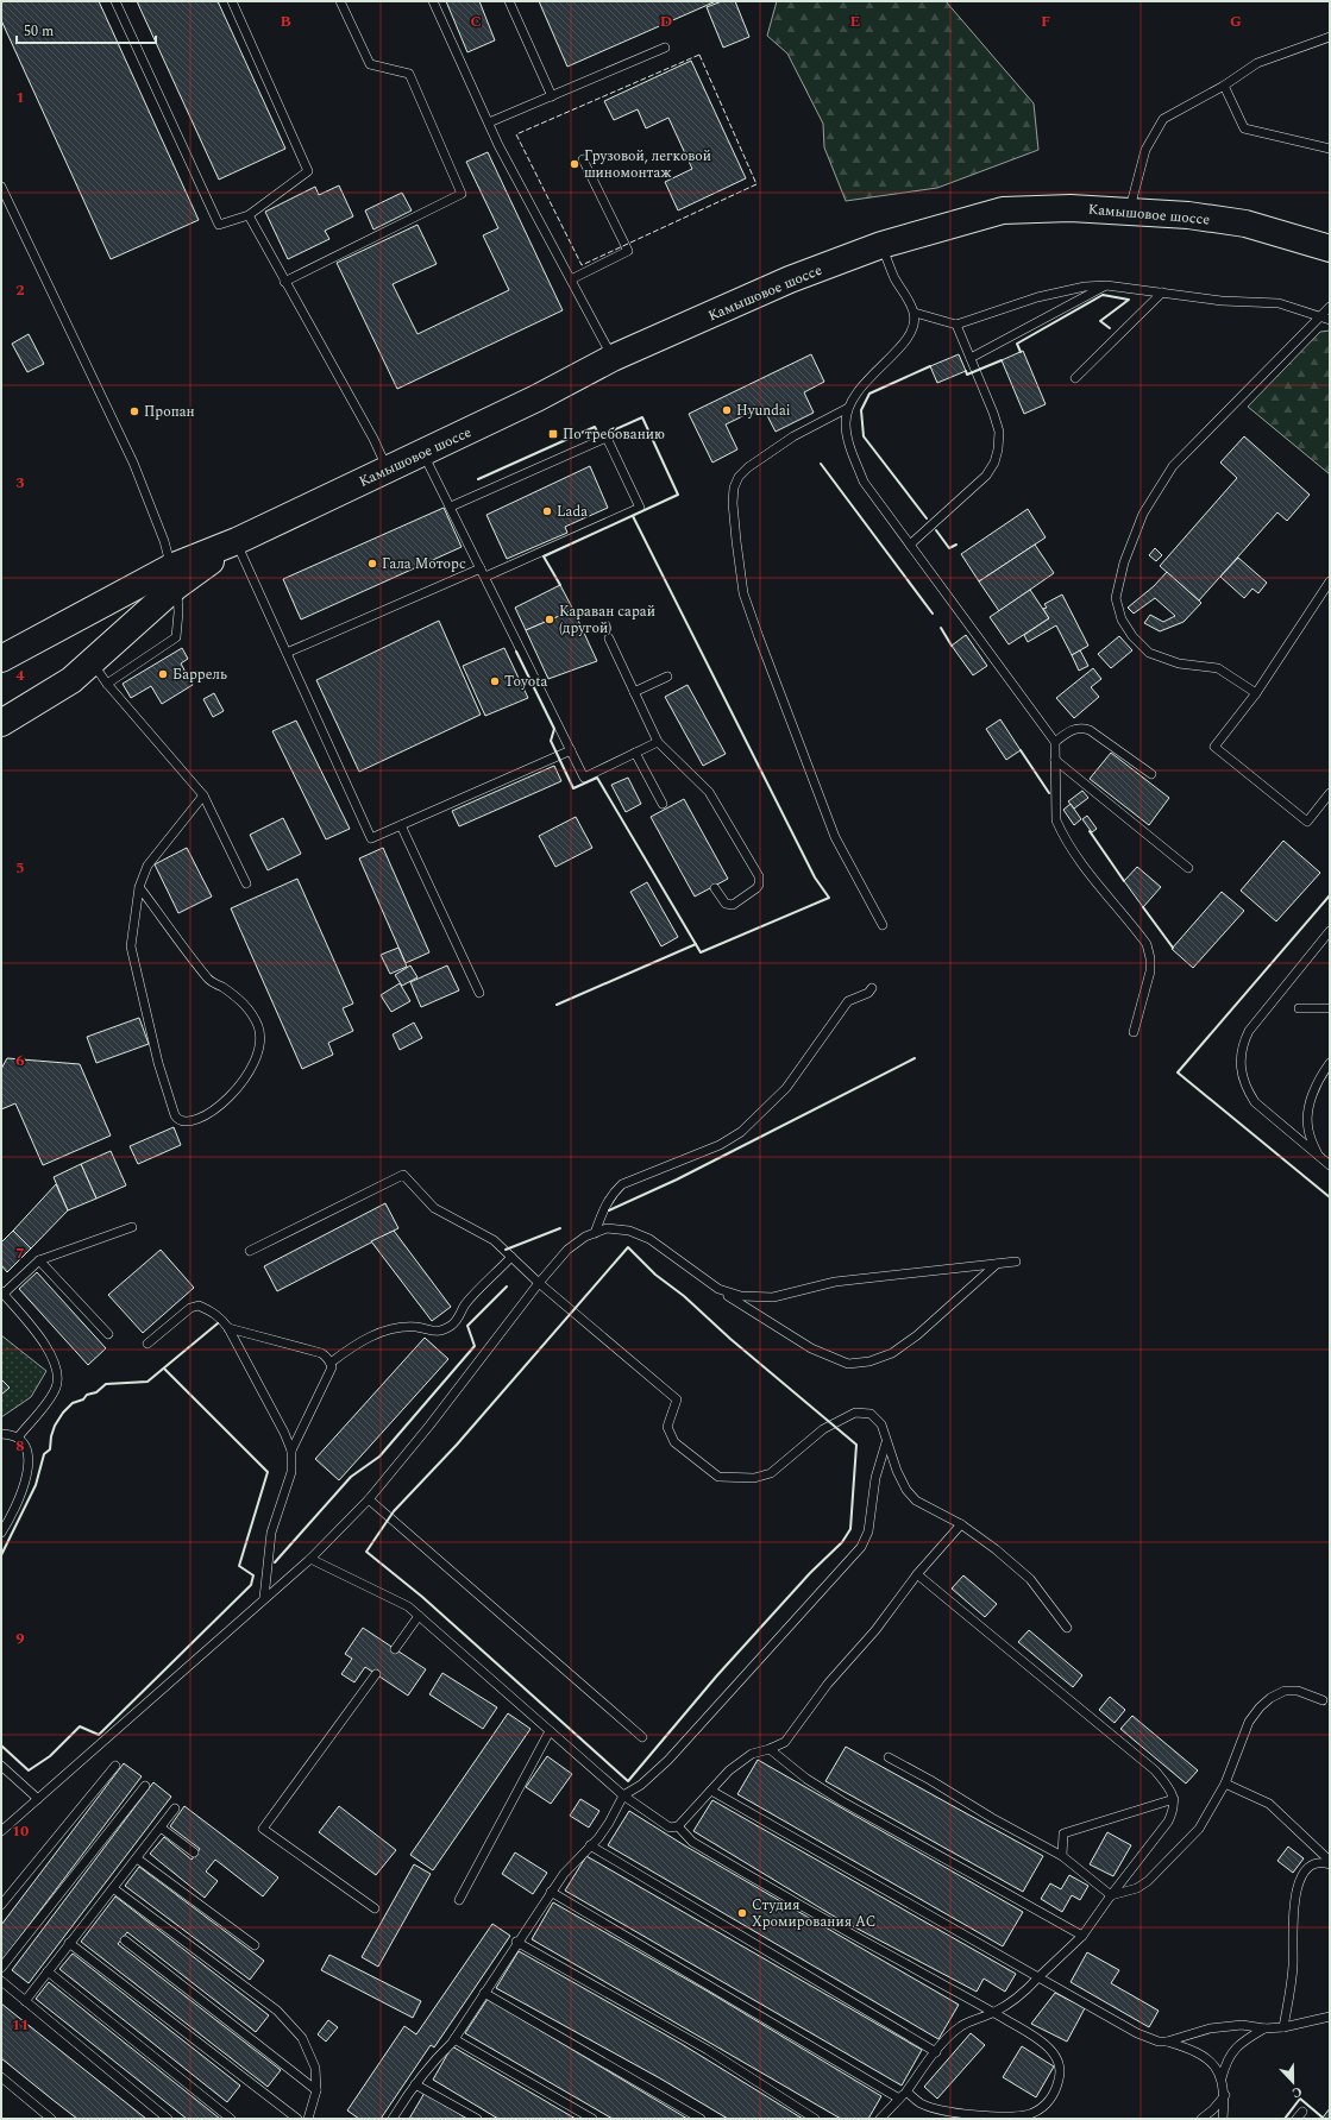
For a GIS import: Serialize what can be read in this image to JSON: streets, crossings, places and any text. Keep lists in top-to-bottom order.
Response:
{
  "streets": {
    "main road": ["Камышовое шоссе"]
  },
  "places": {
    "other": [
      "Грузовой, легковой шиномонтаж",
      "Hyundai",
      "Пропан",
      "Lada",
      "Гала Моторс",
      "Караван сарай (другой)",
      "Баррель",
      "Toyota",
      "Студия Хромирования АС"
    ],
    "transit": ["По требованию"]
  },
  "scale_bar": "50 m",
  "north": "bottom",
  "grid": {
    "columns": [
      "B",
      "C",
      "D",
      "E",
      "F",
      "G"
    ],
    "rows": [
      "1",
      "2",
      "3",
      "4",
      "5",
      "6",
      "7",
      "8",
      "9",
      "10",
      "11"
    ]
  }
}
